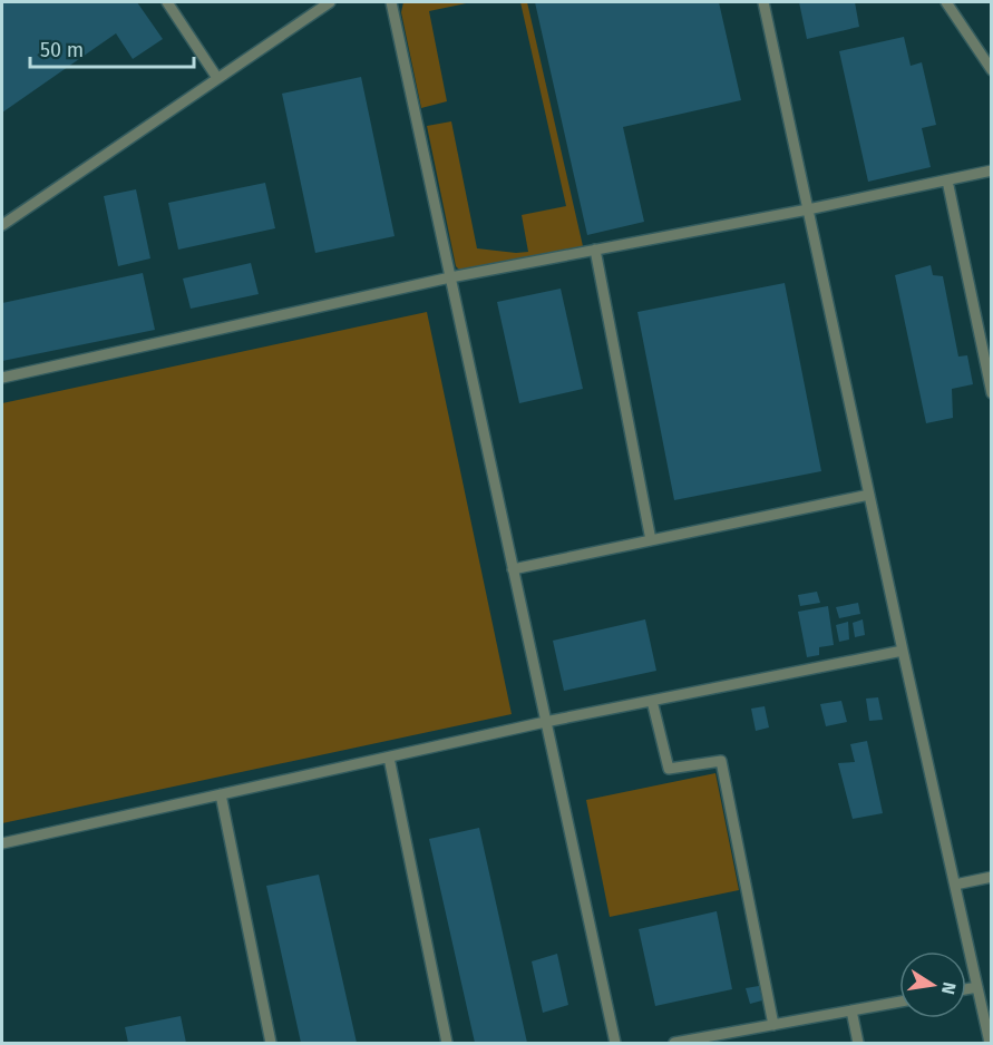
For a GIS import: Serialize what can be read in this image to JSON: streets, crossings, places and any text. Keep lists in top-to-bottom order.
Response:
{
  "scale_bar": "50 m",
  "north": "right"
}
